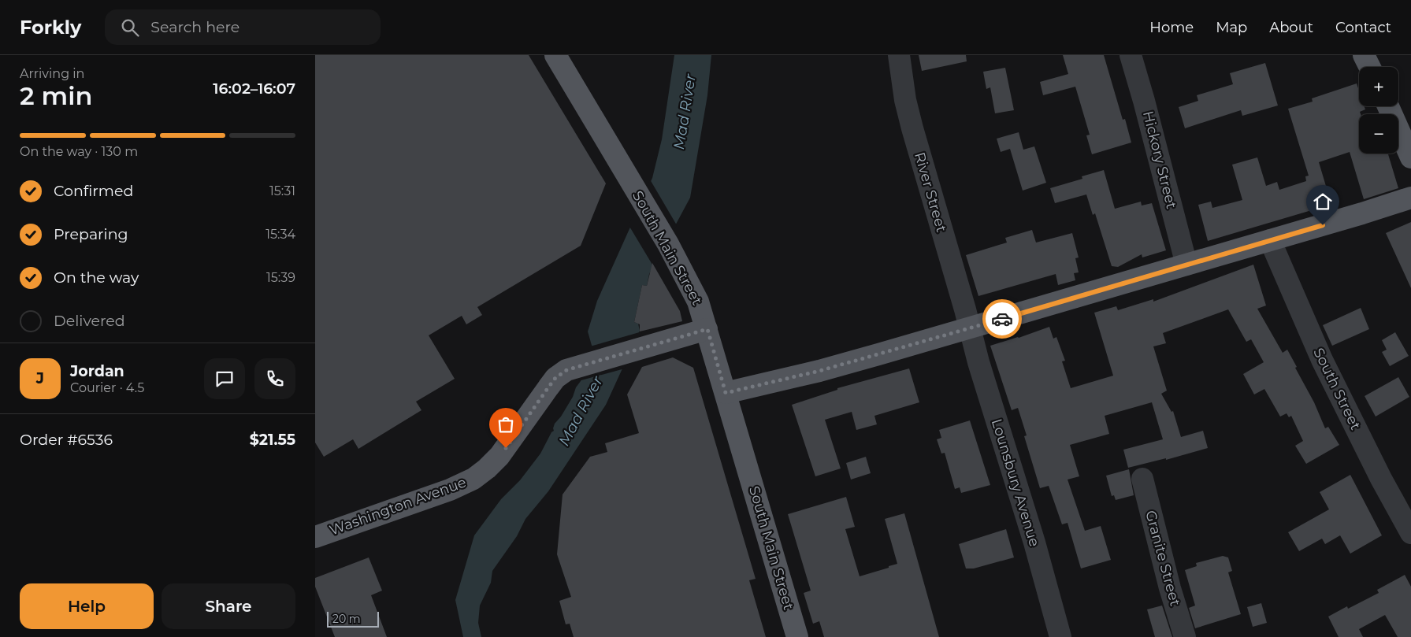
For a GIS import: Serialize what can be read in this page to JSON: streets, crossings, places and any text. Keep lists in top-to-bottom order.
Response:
{
  "streets": {
    "main road": ["South Main Street", "Washington Avenue"],
    "street": [
      "Hickory Street",
      "River Street",
      "South Street",
      "Lounsbury Avenue",
      "Granite Street"
    ]
  },
  "crossings": [
    ["River Street", "Lounsbury Avenue"],
    ["South Main Street", "Washington Avenue"]
  ],
  "water": ["Mad River"],
  "scale_bar": "20 m",
  "page": {
    "header": "Forkly",
    "search": "Search here",
    "nav": [
      "Home",
      "Map",
      "About",
      "Contact"
    ],
    "heading": ["2 min", "Arriving in", "16:02–16:07"],
    "panel": [
      "Jordan",
      "Courier · 4.5",
      "Order #6536",
      "$21.55"
    ],
    "map_buttons": ["+", "−"],
    "bar": "On the way · 130 m",
    "list": [
      ["Confirmed", "15:31"],
      ["Preparing", "15:34"],
      ["On the way", "15:39"],
      "Delivered"
    ],
    "round": "J",
    "buttons": ["Help", "Share"],
    "scale": "20 m"
  }
}
